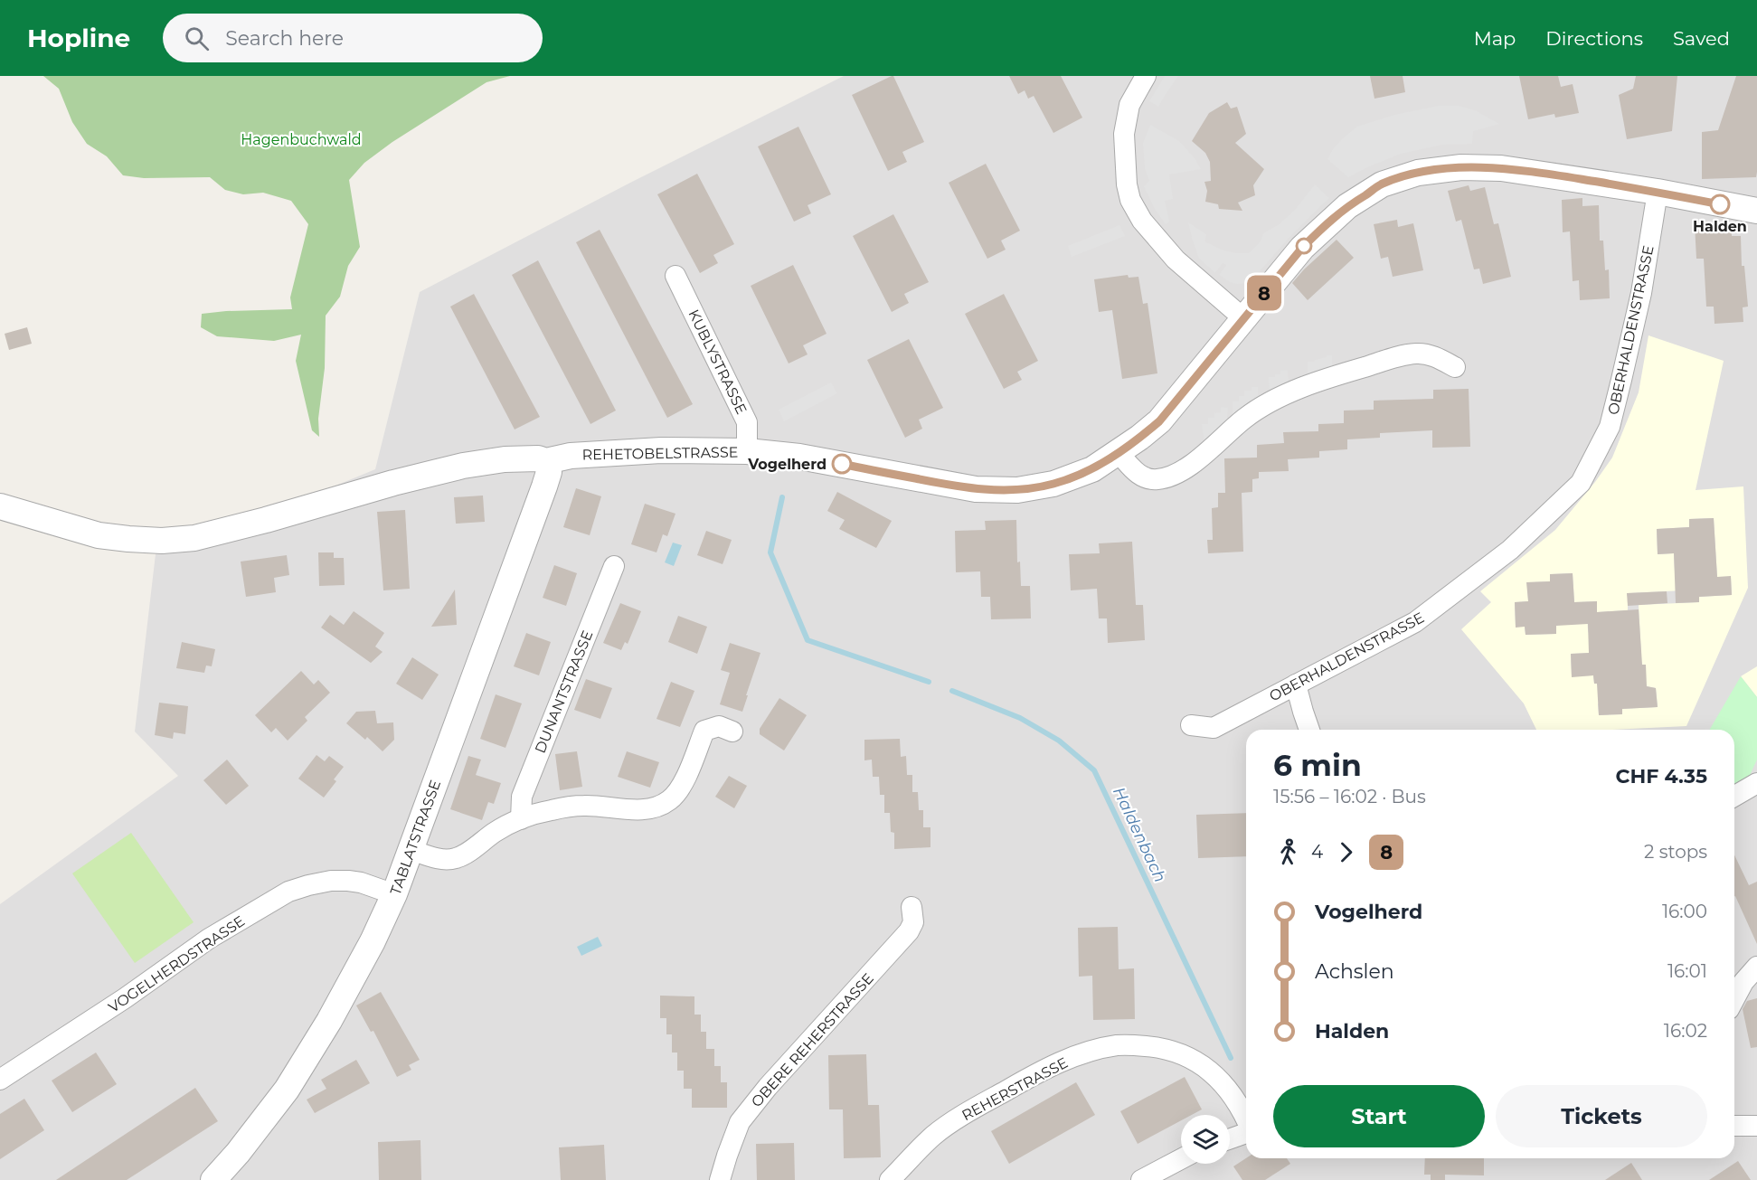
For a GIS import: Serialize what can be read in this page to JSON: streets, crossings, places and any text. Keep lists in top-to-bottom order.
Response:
{
  "streets": {
    "street": [
      "OBERHALDENSTRASSE",
      "KUBLYSTRASSE",
      "REHETOBELSTRASSE",
      "DUNANTSTRASSE",
      "TABLATSTRASSE",
      "VOGELHERDSTRASSE",
      "OBERE REHERSTRASSE",
      "REHERSTRASSE"
    ]
  },
  "crossings": [
    ["OBERHALDENSTRASSE", "REHETOBELSTRASSE"],
    ["KUBLYSTRASSE", "REHETOBELSTRASSE"],
    ["REHETOBELSTRASSE", "TABLATSTRASSE"],
    ["TABLATSTRASSE", "VOGELHERDSTRASSE"]
  ],
  "water": ["Haldenbach"],
  "parks": ["Hagenbuchwald"],
  "places": ["Halden", "Vogelherd"],
  "lines": ["bus line 8"],
  "page": {
    "header": "Hopline",
    "search": "Search here",
    "nav": ["Map", "Directions", "Saved"],
    "on_map": "8",
    "heading": ["6 min", "15:56 – 16:02 · Bus", "CHF 4.35"],
    "legs": ["4", "8", "2 stops"],
    "list": [
      {
        "name": "Vogelherd",
        "value": "16:00"
      },
      {
        "name": "Achslen",
        "value": "16:01"
      },
      {
        "name": "Halden",
        "value": "16:02"
      }
    ],
    "buttons": ["Start", "Tickets"]
  }
}
